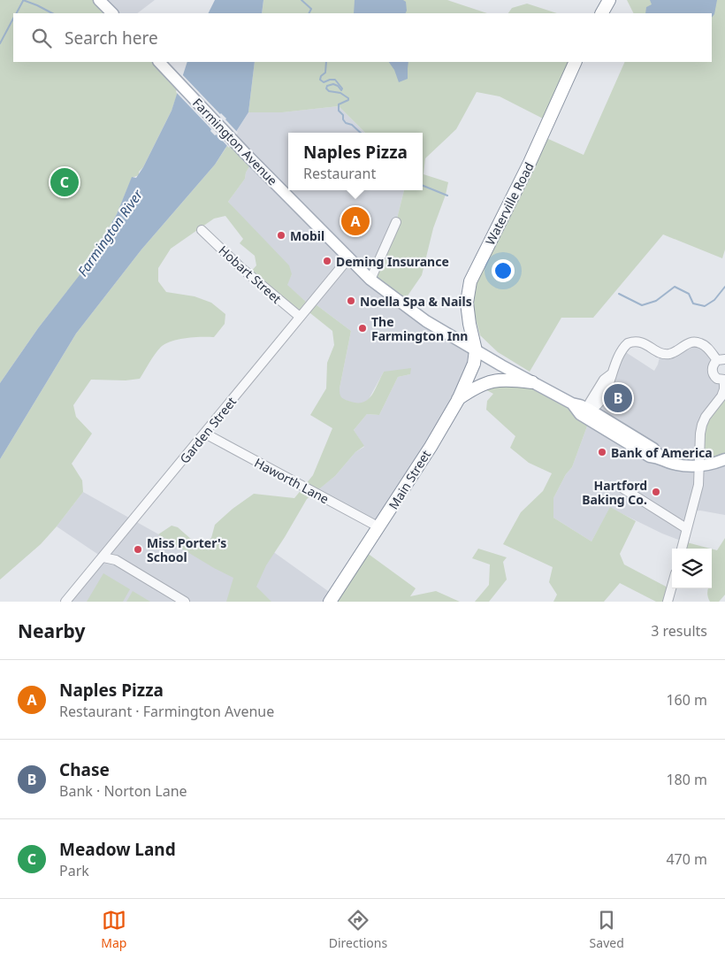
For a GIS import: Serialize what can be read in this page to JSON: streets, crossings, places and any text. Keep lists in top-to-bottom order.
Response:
{
  "streets": {
    "highway": ["Waterville Road", "Main Street"],
    "main road": ["Farmington Avenue"],
    "street": ["Hobart Street", "Garden Street", "Haworth Lane"]
  },
  "crossings": [
    ["Farmington Avenue", "Waterville Road"],
    ["Farmington Avenue", "Garden Street"],
    ["Farmington Avenue", "Main Street"],
    ["Waterville Road", "Main Street"],
    ["Hobart Street", "Garden Street"],
    ["Garden Street", "Haworth Lane"],
    ["Main Street", "Haworth Lane"]
  ],
  "water": ["Farmington River"],
  "places": [
    "Mobil",
    "Deming Insurance",
    "Noella Spa & Nails",
    "The Farmington Inn",
    "Bank of America",
    "Hartford Baking Co.",
    "Miss Porter's School"
  ],
  "page": {
    "search": "Search here",
    "popup": ["Naples Pizza", "Restaurant"],
    "pins": ["C", "A", "B"],
    "heading": ["Nearby", "3 results"],
    "list": [
      {
        "mark": "A",
        "name": "Naples Pizza",
        "note": "Restaurant · Farmington Avenue",
        "value": "160 m"
      },
      {
        "mark": "B",
        "name": "Chase",
        "note": "Bank · Norton Lane",
        "value": "180 m"
      },
      {
        "mark": "C",
        "name": "Meadow Land",
        "note": "Park",
        "value": "470 m"
      }
    ],
    "nav": ["Map", "Directions", "Saved"]
  }
}
